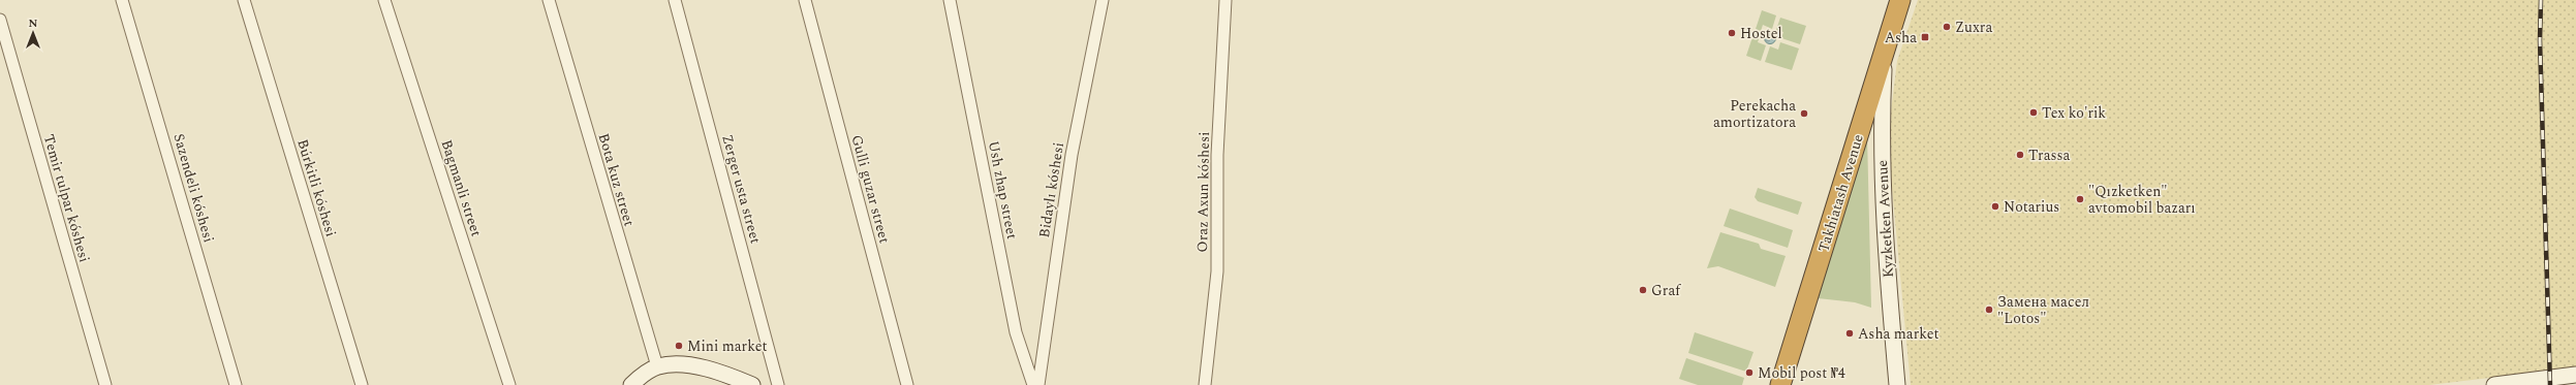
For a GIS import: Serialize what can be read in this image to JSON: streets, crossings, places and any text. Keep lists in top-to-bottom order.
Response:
{
  "streets": {
    "highway": ["Takhiatash Avenue"],
    "street": [
      "Bota kuz street",
      "Sazendeli kóshesi",
      "Búrkitli kóshesi",
      "Bagmanli street",
      "Zerger usta street",
      "Gulli guzar street",
      "Ush zhap street",
      "Bidaylı kóshesi",
      "Oraz Axun kóshesi",
      "Temir tulpar kóshesi",
      "Kyzketken Avenue"
    ]
  },
  "crossings": [
    ["Takhiatash Avenue", "Kyzketken Avenue"]
  ],
  "places": {
    "other": [
      "Zuxra",
      "Hostel",
      "Tex ko'rik",
      "Perekacha amortizatora",
      "Trassa",
      "\"Qızketken\" avtomobil bazarı",
      "Notarius",
      "Graf",
      "Замена масел \"Lotos\"",
      "Asha market",
      "Mini market",
      "Mobil post №4"
    ],
    "transit": ["Asha"]
  },
  "north": "top"
}
